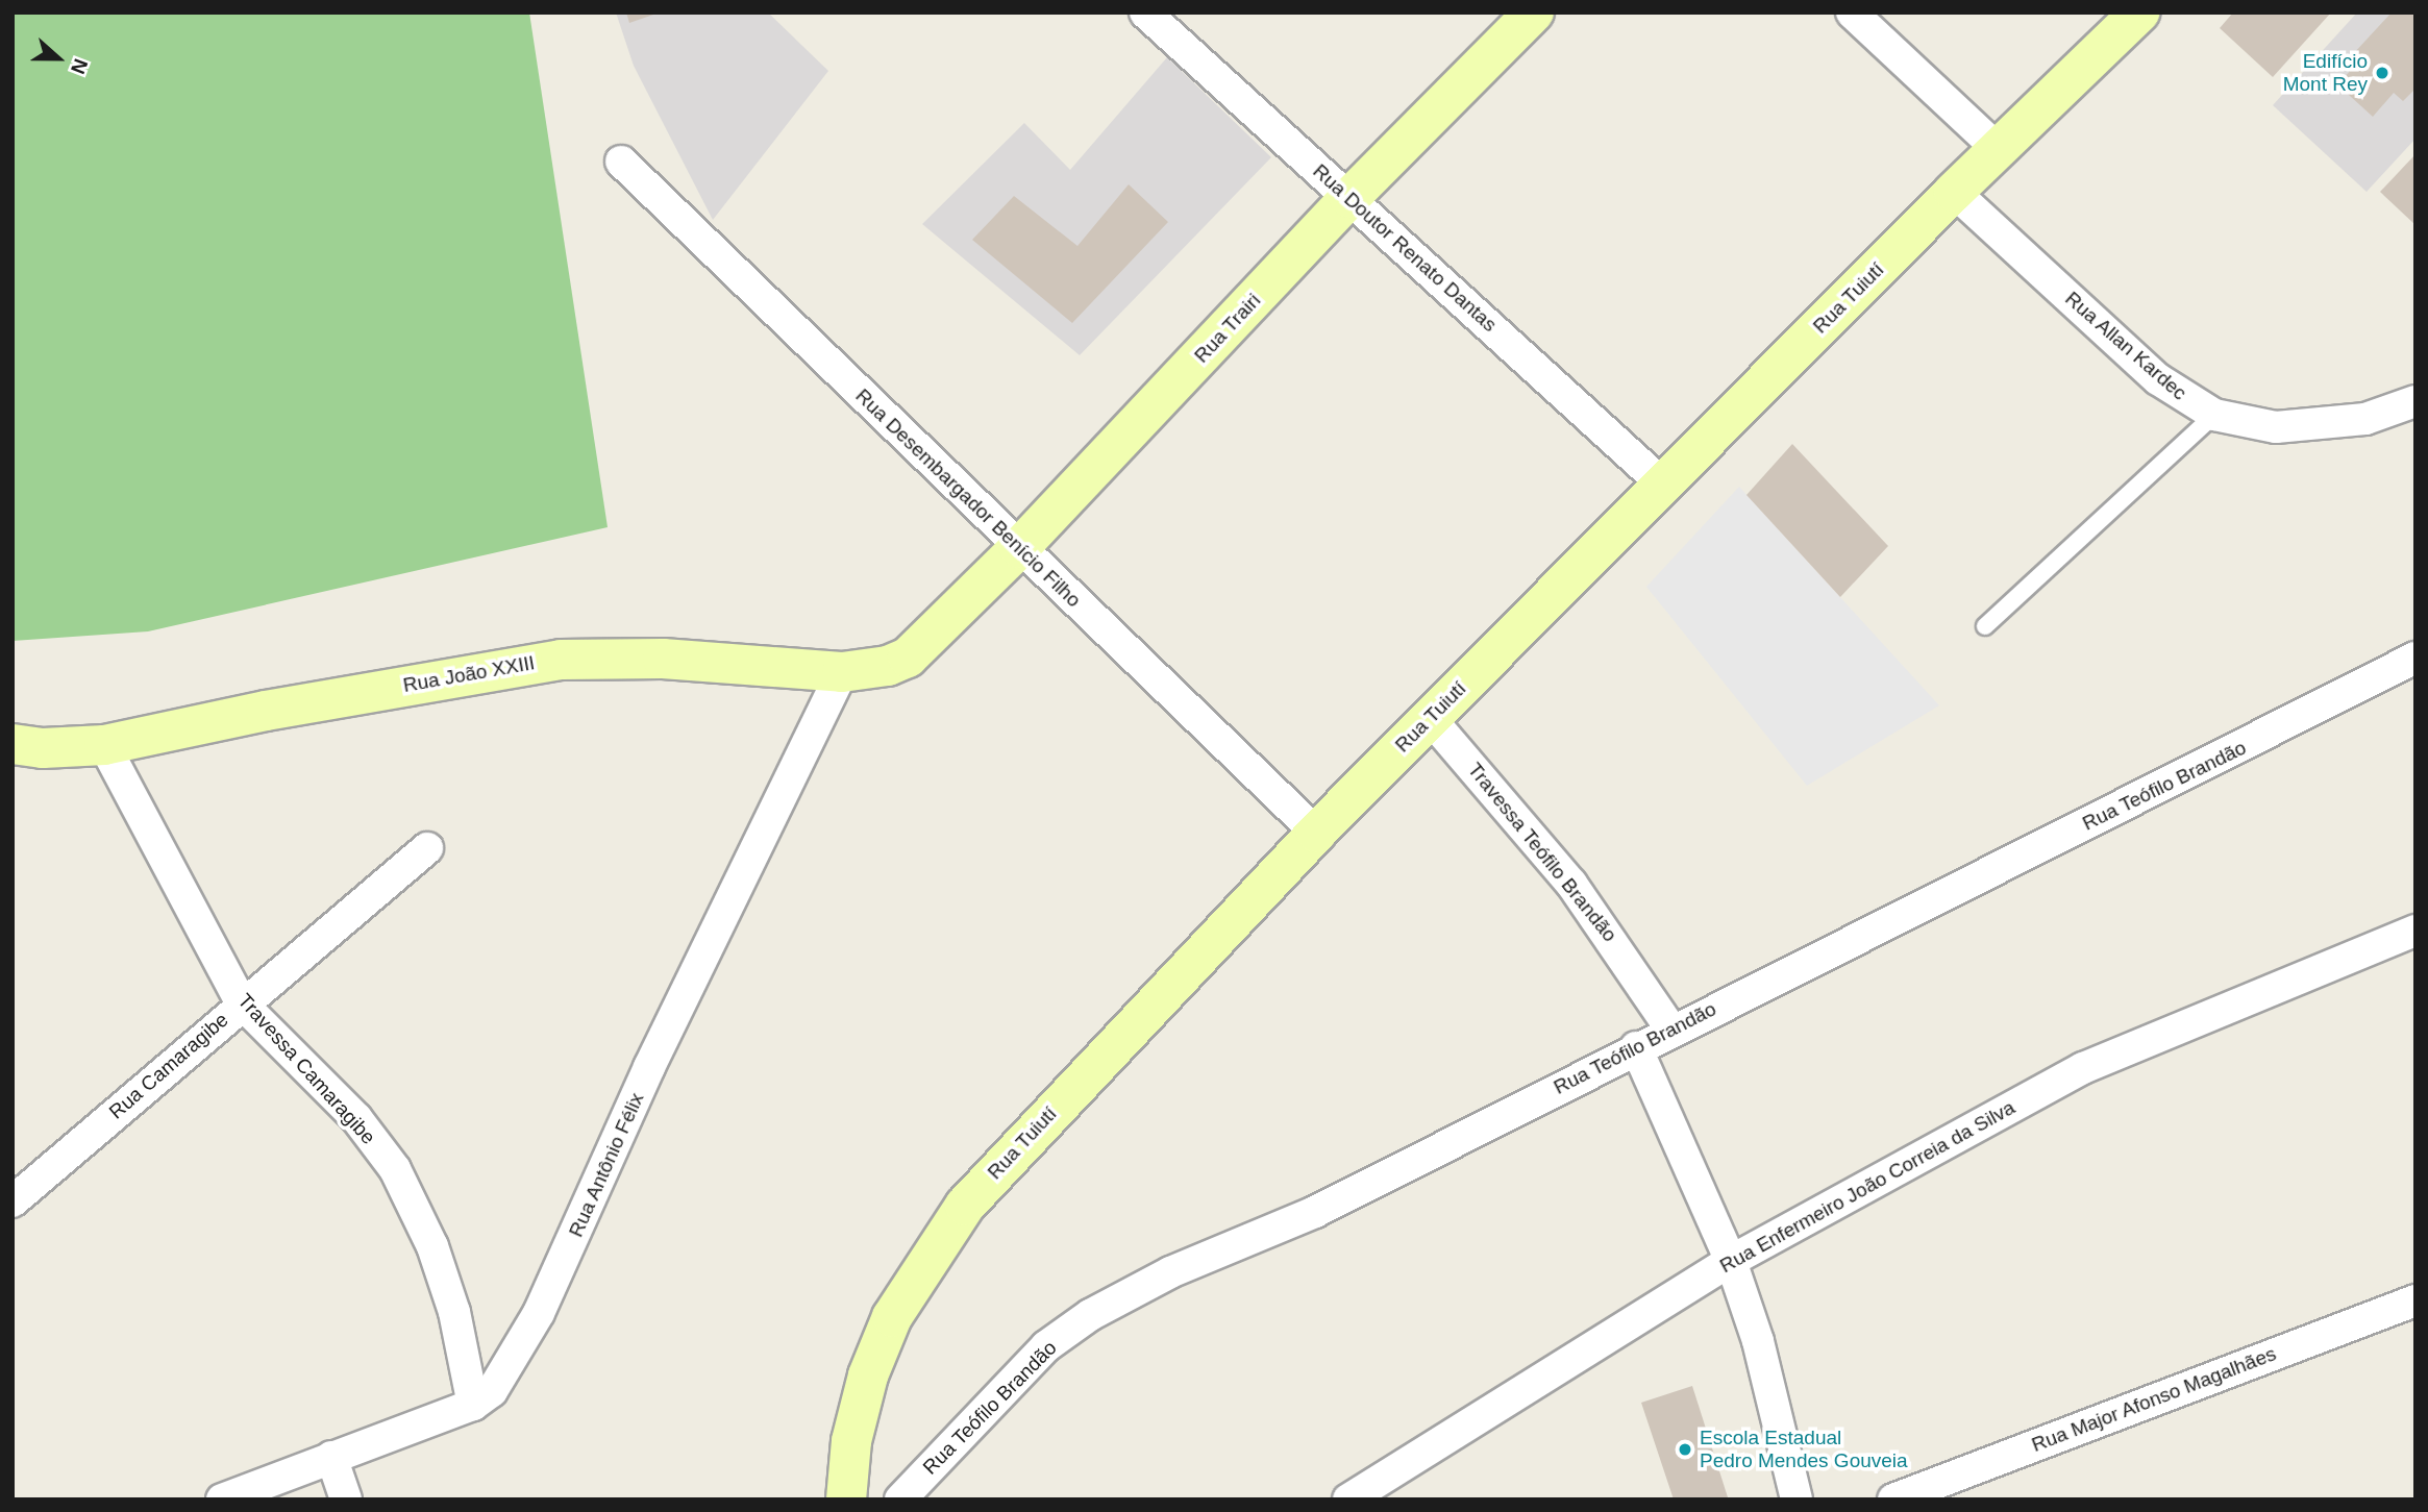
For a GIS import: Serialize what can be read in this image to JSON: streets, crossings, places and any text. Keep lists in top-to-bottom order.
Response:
{
  "streets": {
    "street": [
      "Rua Doutor Renato Dantas",
      "Rua Tuiutí",
      "Rua Trairi",
      "Rua Allan Kardec",
      "Rua Desembargador Benício Filho",
      "Rua João XXIII",
      "Rua Teófilo Brandão",
      "Travessa Teófilo Brandão",
      "Rua Camaragibe",
      "Travessa Camaragibe",
      "Rua Antônio Félix",
      "Rua Enfermeiro João Correia da Silva",
      "Rua Major Afonso Magalhães"
    ]
  },
  "crossings": [
    ["Rua Doutor Renato Dantas", "Rua Tuiutí"],
    ["Rua Doutor Renato Dantas", "Rua Trairi"],
    ["Rua Tuiutí", "Rua Allan Kardec"],
    ["Rua Tuiutí", "Rua Desembargador Benício Filho"],
    ["Rua Tuiutí", "Travessa Teófilo Brandão"],
    ["Rua Trairi", "Rua Desembargador Benício Filho"],
    ["Rua Trairi", "Rua João XXIII"],
    ["Rua João XXIII", "Travessa Camaragibe"],
    ["Rua João XXIII", "Rua Antônio Félix"],
    ["Rua Teófilo Brandão", "Travessa Teófilo Brandão"],
    ["Rua Camaragibe", "Travessa Camaragibe"],
    ["Travessa Camaragibe", "Rua Antônio Félix"]
  ],
  "places": ["Edifício Mont Rey", "Escola Estadual Pedro Mendes Gouveia"],
  "north": "right"
}
